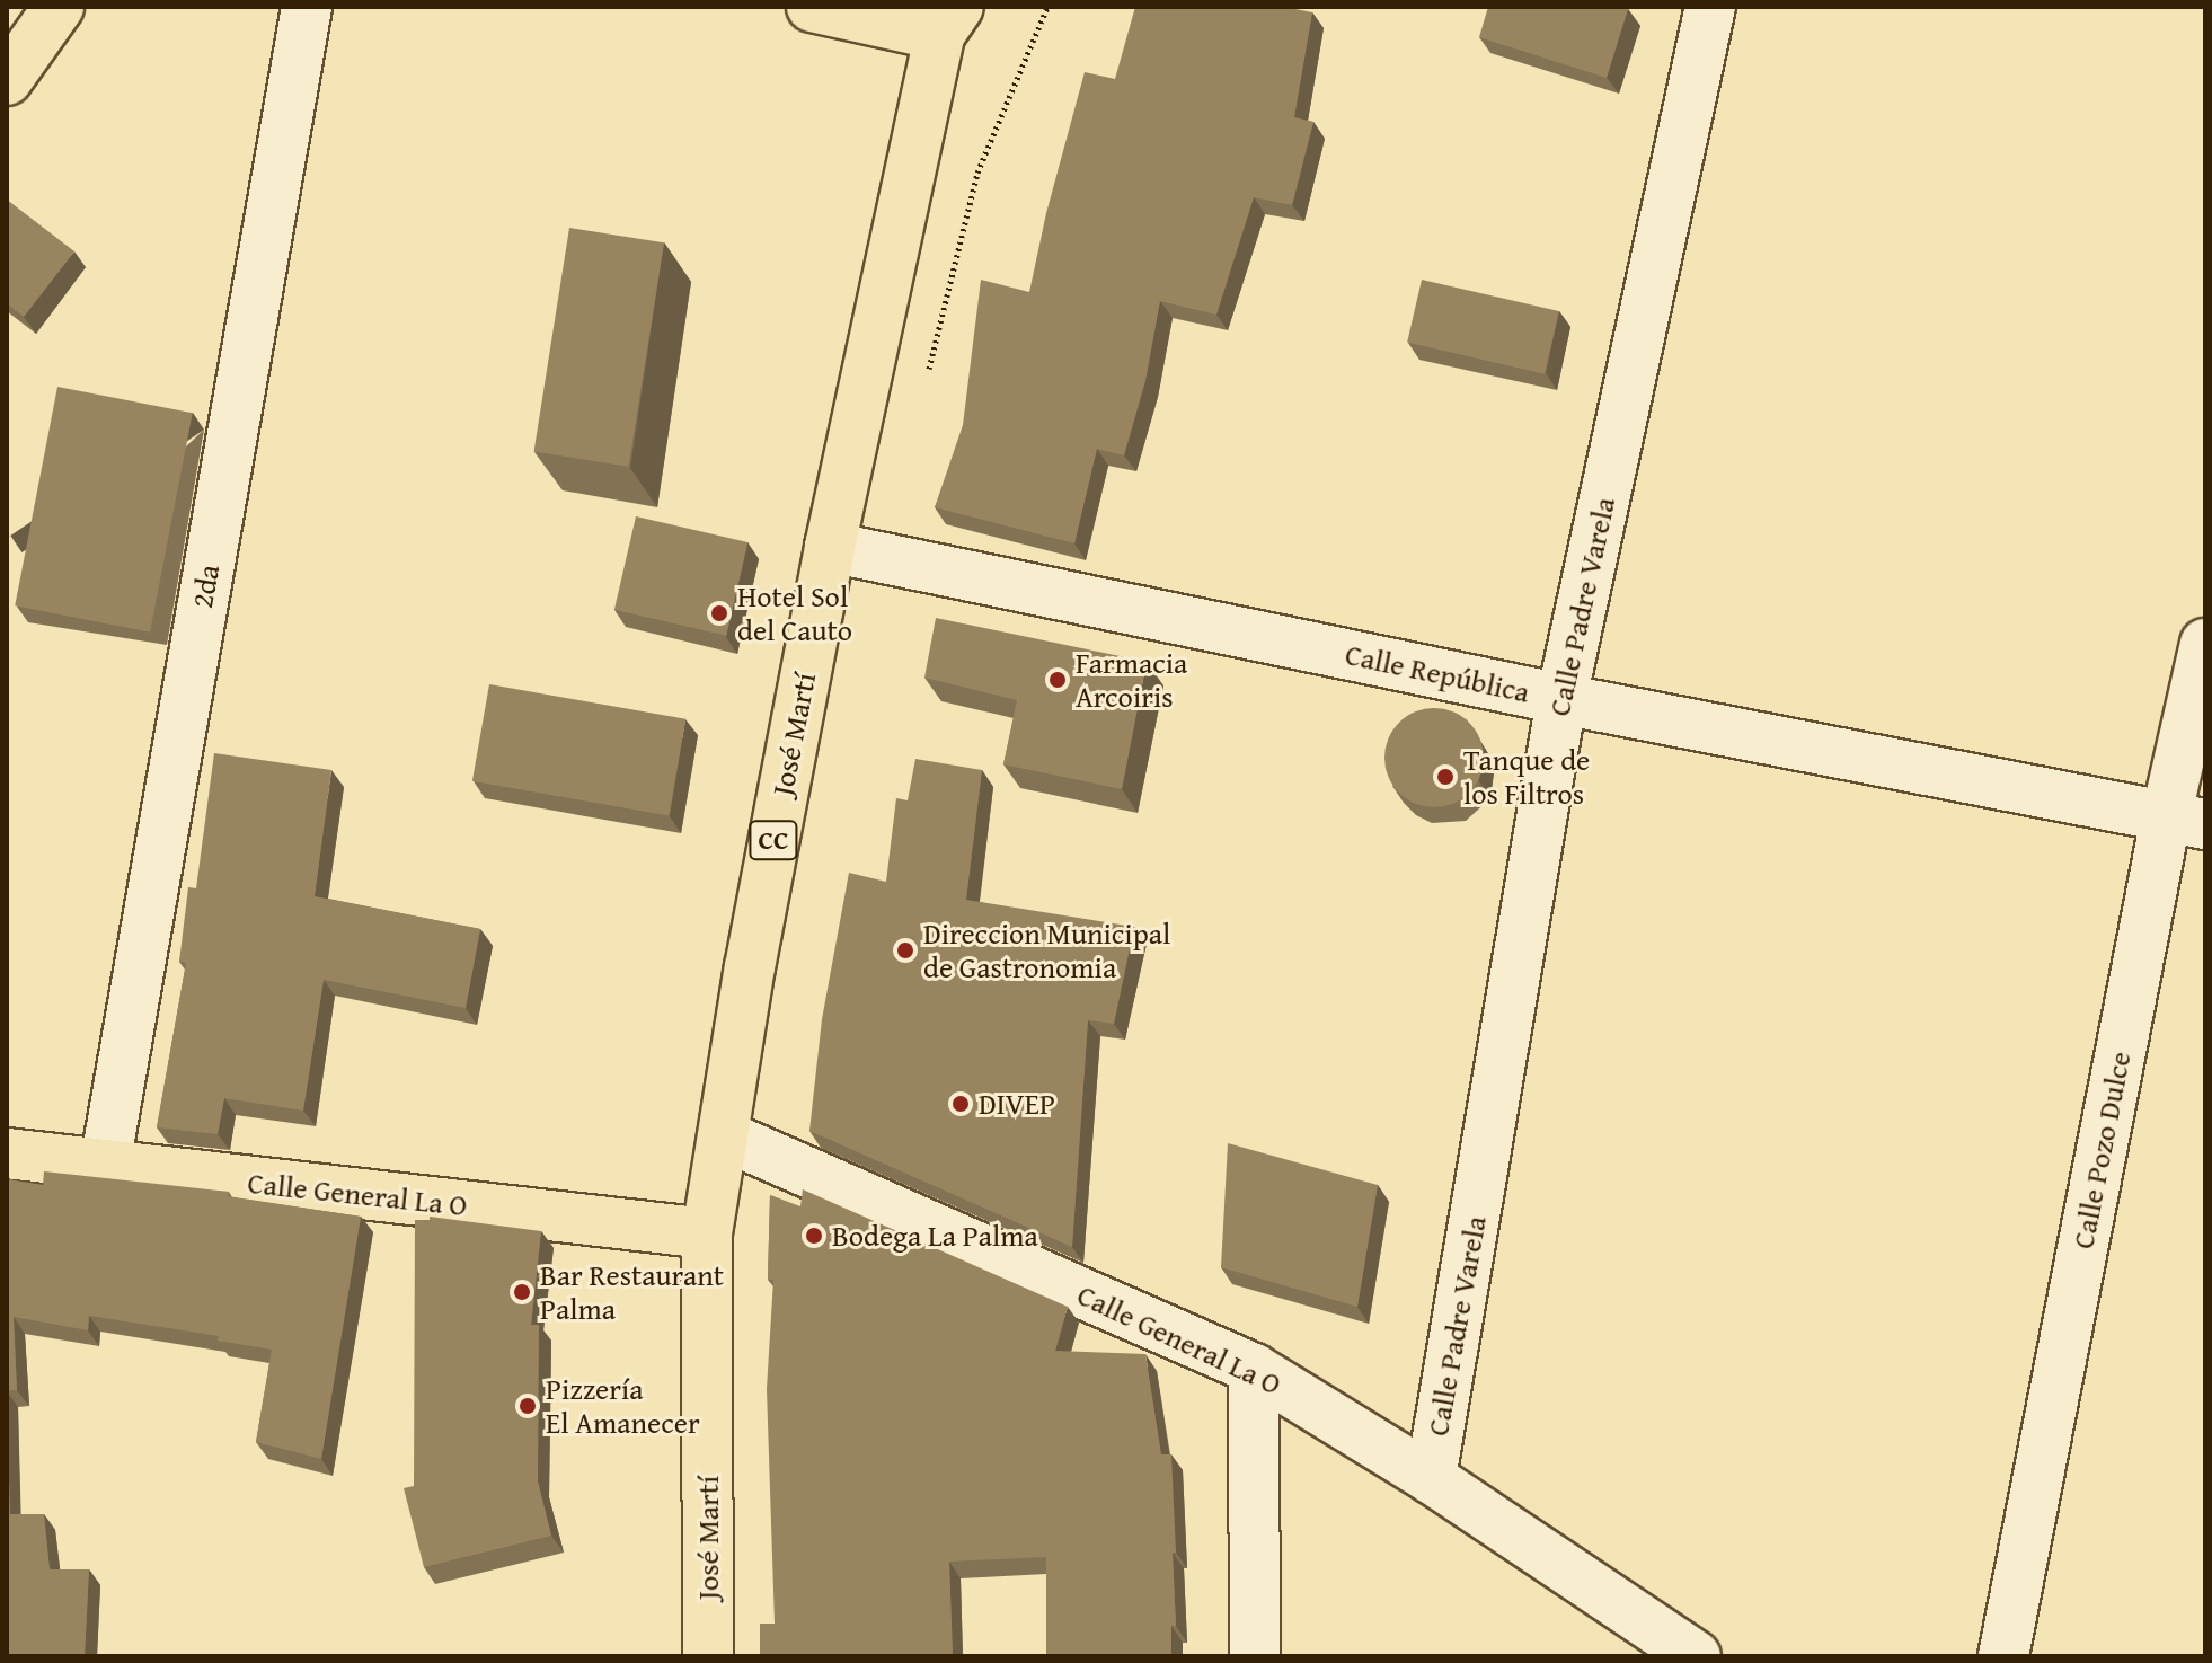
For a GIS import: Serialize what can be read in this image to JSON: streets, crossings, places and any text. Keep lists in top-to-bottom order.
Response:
{
  "streets": {
    "main road": ["José Martí", "CC", "Calle General La O"],
    "street": [
      "2da",
      "Calle Padre Varela",
      "Calle República",
      "Calle Pozo Dulce"
    ]
  },
  "crossings": [
    ["2da", "Calle General La O"],
    ["Calle Padre Varela", "Calle República"],
    ["Calle Padre Varela", "Calle General La O"],
    ["Calle República", "José Martí"],
    ["Calle República", "Calle Pozo Dulce"],
    ["José Martí", "Calle General La O"]
  ],
  "places": [
    "Hotel Sol del Cauto",
    "Farmacia Arcoiris",
    "Tanque de los Filtros",
    "Direccion Municipal de Gastronomia",
    "DIVEP",
    "Bodega La Palma",
    "Bar Restaurant Palma",
    "Pizzería El Amanecer"
  ]
}
